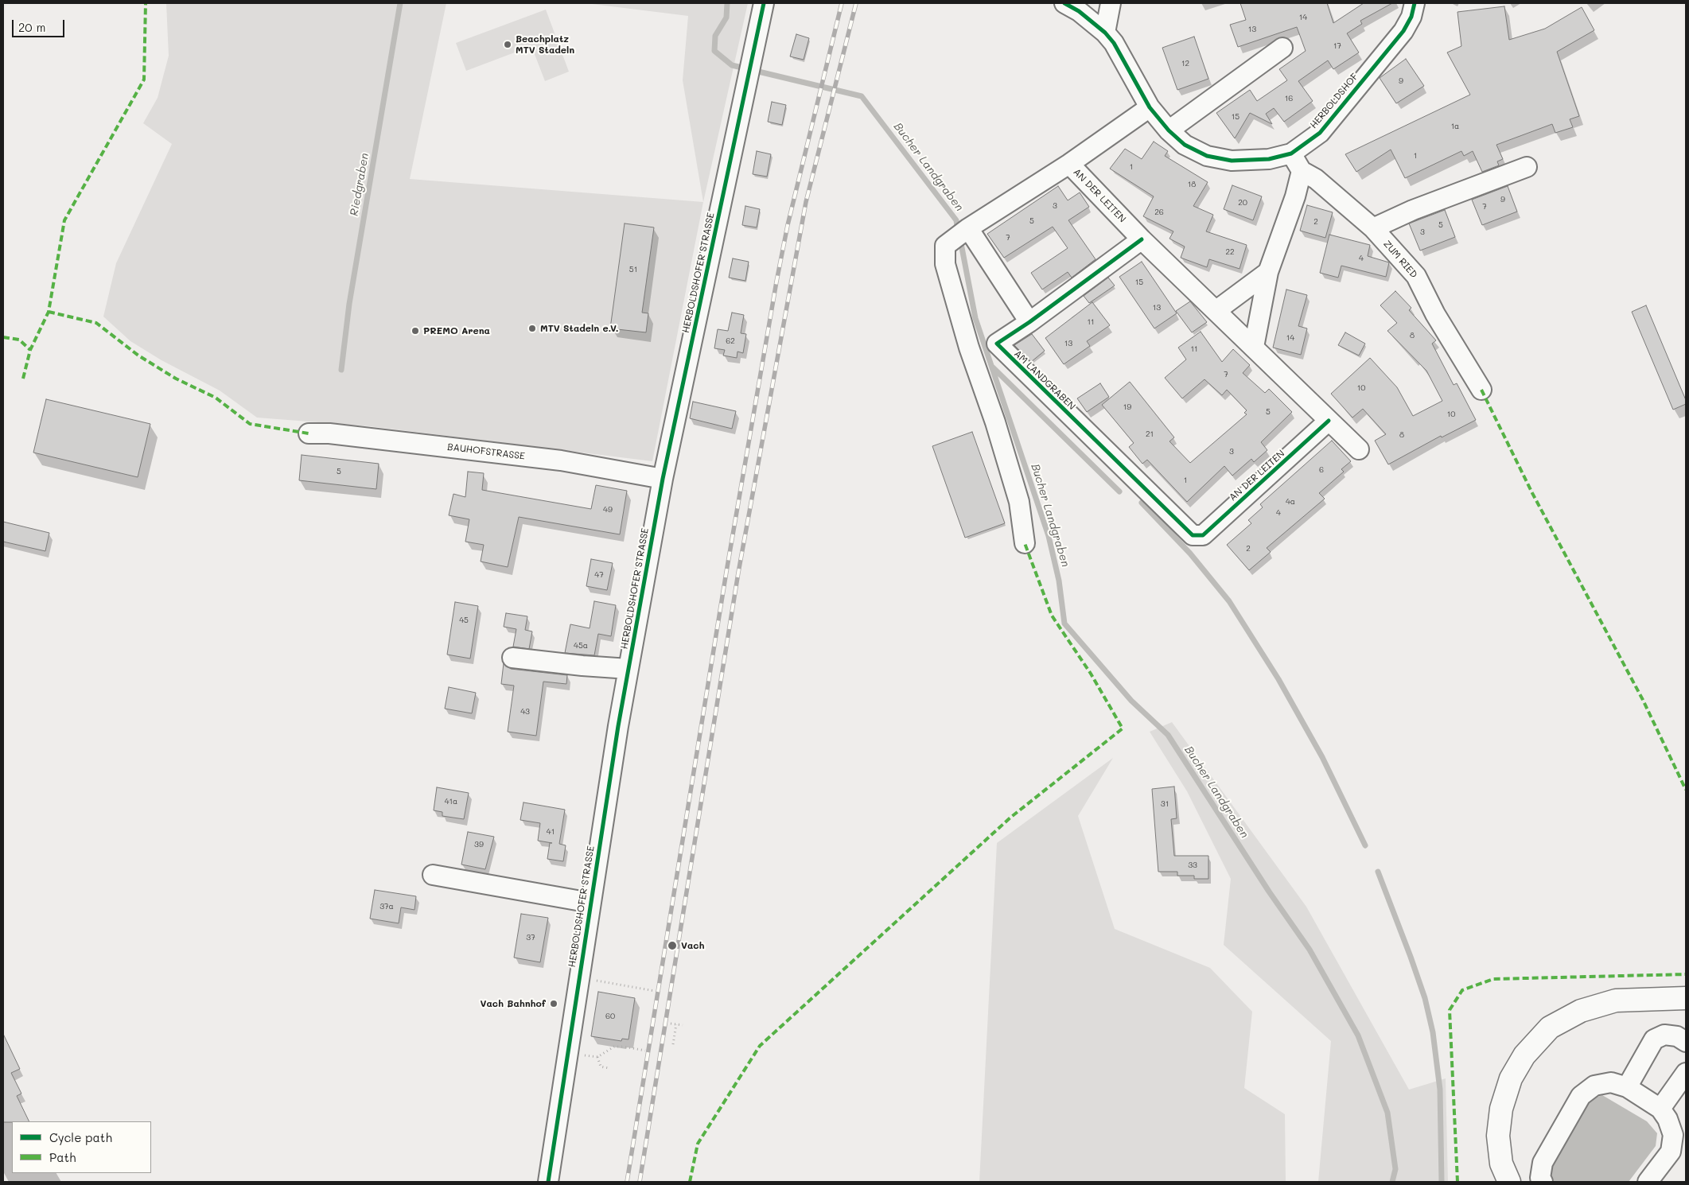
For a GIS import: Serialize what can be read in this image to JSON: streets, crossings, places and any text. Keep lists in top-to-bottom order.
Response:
{
  "streets": {
    "street": [
      "HERBOLDSHOF",
      "AN DER LEITEN",
      "ZUM RIED",
      "HERBOLDSHOFER STRASSE",
      "AM LANDGRABEN",
      "BAUHOFSTRASSE"
    ]
  },
  "crossings": [
    ["AN DER LEITEN", "AM LANDGRABEN"],
    ["HERBOLDSHOFER STRASSE", "BAUHOFSTRASSE"]
  ],
  "water": ["Bucher Landgraben", "Riedgraben"],
  "places": [
    "Beachplatz MTV Stadeln",
    "MTV Stadeln e.V.",
    "PREMO Arena",
    "Vach",
    "Vach Bahnhof"
  ],
  "house_numbers": [
    "14",
    "13",
    "17",
    "12",
    "9",
    "16",
    "15",
    "1a",
    "1",
    "1",
    "18",
    "9",
    "20",
    "3",
    "7",
    "26",
    "5",
    "2",
    "5",
    "3",
    "7",
    "22",
    "4",
    "51",
    "15",
    "13",
    "11",
    "8",
    "14",
    "62",
    "13",
    "11",
    "7",
    "10",
    "19",
    "5",
    "10",
    "21",
    "8",
    "3",
    "6",
    "5",
    "1",
    "4a",
    "49",
    "4",
    "2",
    "47",
    "45",
    "45a",
    "43",
    "41a",
    "31",
    "41",
    "39",
    "33",
    "37a",
    "37",
    "60"
  ],
  "legend": ["Cycle path", "Path"],
  "scale_bar": "20 m"
}
